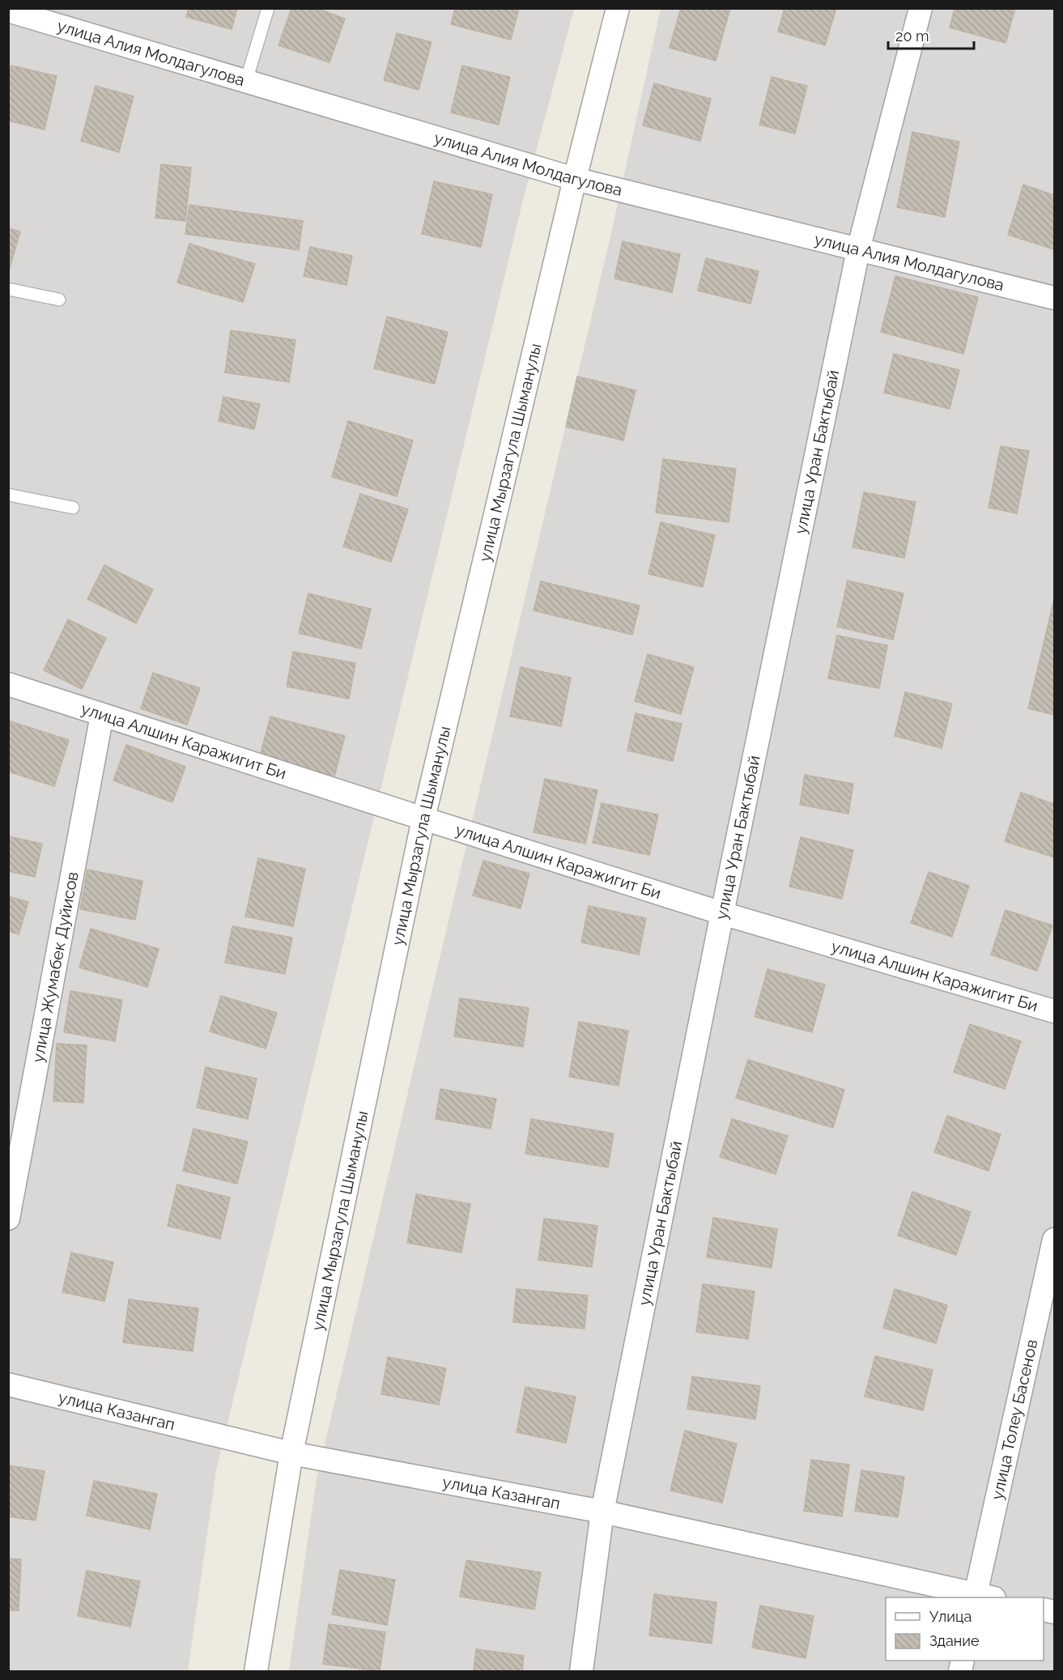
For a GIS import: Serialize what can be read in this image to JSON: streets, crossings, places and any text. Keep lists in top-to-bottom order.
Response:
{
  "streets": {
    "street": [
      "улица Алия Молдагулова",
      "улица Уран Бактыбай",
      "улица Мырзагула Шыманулы",
      "улица Алшин Каражигит Би",
      "улица Жумабек Дуйисов",
      "улица Казангап",
      "улица Толеу Басенов"
    ]
  },
  "crossings": [
    ["улица Алия Молдагулова", "улица Уран Бактыбай"],
    ["улица Алия Молдагулова", "улица Мырзагула Шыманулы"],
    ["улица Уран Бактыбай", "улица Алшин Каражигит Би"],
    ["улица Уран Бактыбай", "улица Казангап"],
    ["улица Мырзагула Шыманулы", "улица Алшин Каражигит Би"],
    ["улица Мырзагула Шыманулы", "улица Казангап"],
    ["улица Алшин Каражигит Би", "улица Жумабек Дуйисов"],
    ["улица Казангап", "улица Толеу Басенов"]
  ],
  "legend": ["Улица", "Здание"],
  "scale_bar": "20 m"
}
